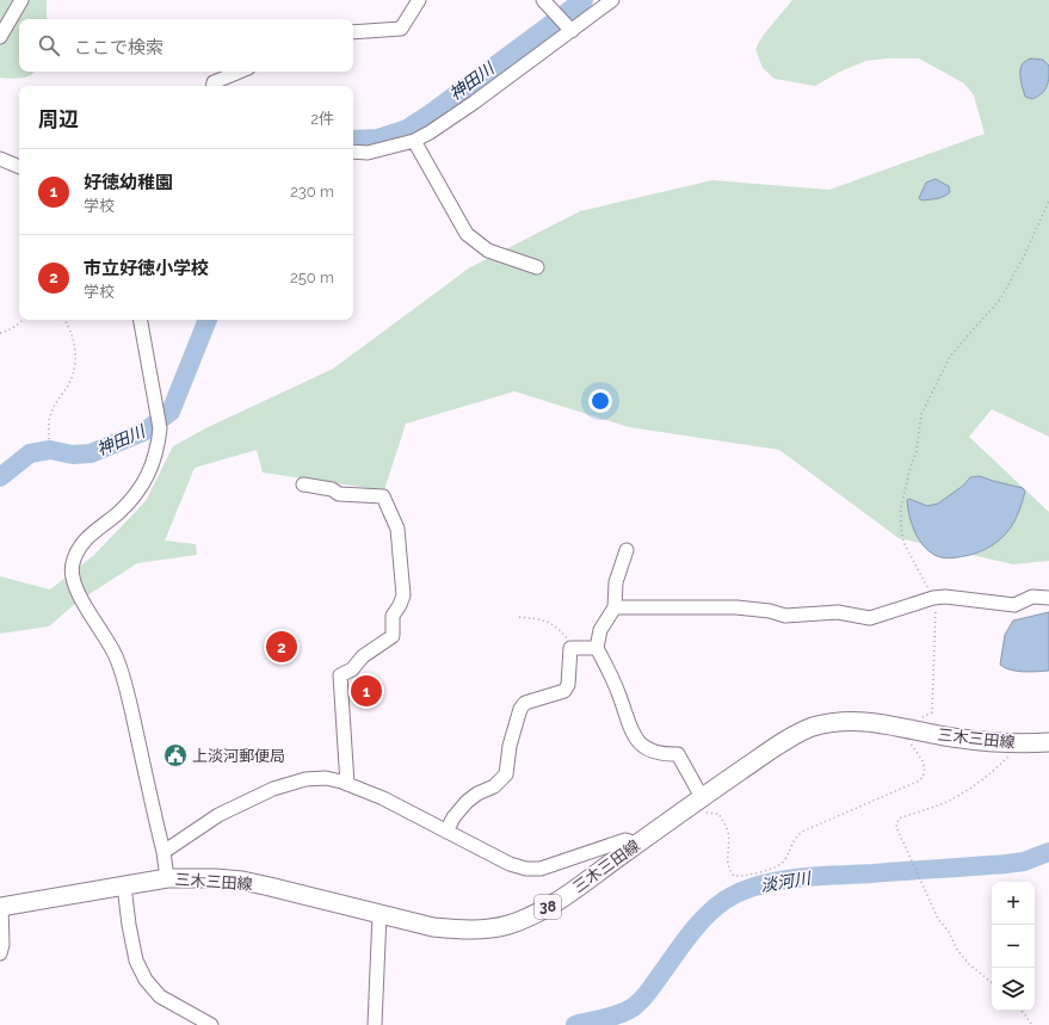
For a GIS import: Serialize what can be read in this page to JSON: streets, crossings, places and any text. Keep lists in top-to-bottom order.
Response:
{
  "streets": {
    "main road": ["三木三田線", "38"]
  },
  "water": ["神田川", "淡河川"],
  "places": {
    "public building": ["上淡河郵便局"]
  },
  "page": {
    "search": "ここで検索",
    "heading": ["周辺", "2件"],
    "list": [
      {
        "mark": "1",
        "name": "好徳幼稚園",
        "note": "学校",
        "value": "230 m"
      },
      {
        "mark": "2",
        "name": "市立好徳小学校",
        "note": "学校",
        "value": "250 m"
      }
    ],
    "pins": ["2", "1"],
    "map_buttons": ["+", "−"]
  }
}
